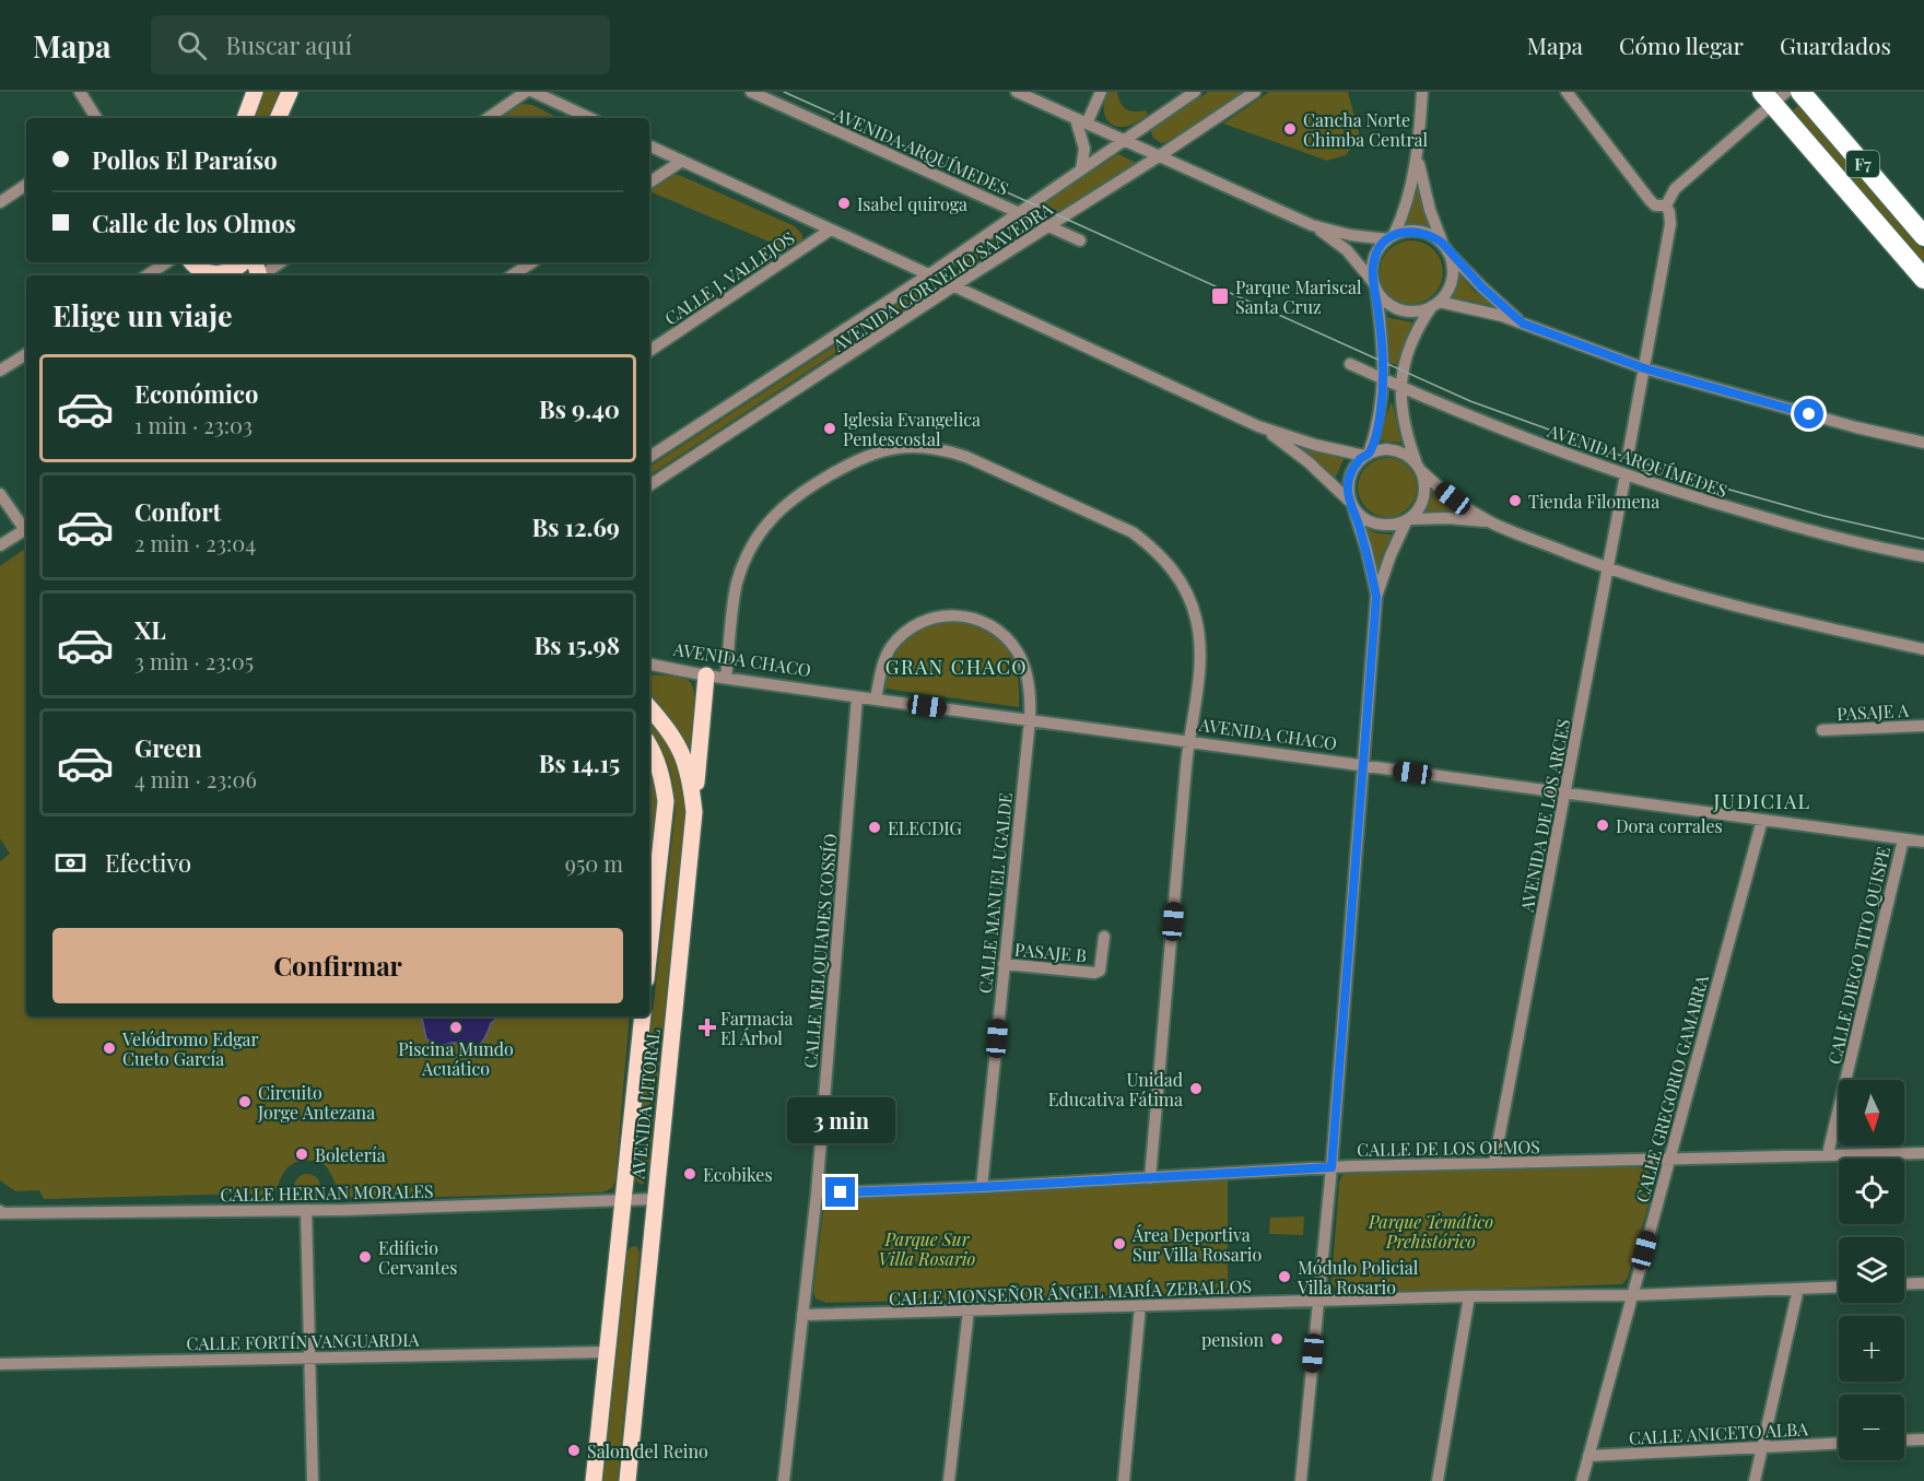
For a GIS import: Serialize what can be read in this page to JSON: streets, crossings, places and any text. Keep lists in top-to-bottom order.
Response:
{
  "streets": {
    "highway": ["F7"],
    "main road": ["AVENIDA LITORAL"],
    "street": [
      "AVENIDA ARQUÍMEDES",
      "AVENIDA CORNELIO SAAVEDRA",
      "CALLE J. VALLEJOS",
      "AVENIDA CHACO",
      "PASAJE A",
      "AVENIDA DE LOS ARCES",
      "CALLE MANUEL UGALDE",
      "CALLE MELQUIADES COSSÍO",
      "PASAJE B",
      "CALLE DIEGO TITO QUISPE",
      "CALLE GREGORIO GAMARRA",
      "CALLE DE LOS OLMOS",
      "CALLE HERNAN MORALES",
      "CALLE MONSEÑOR ÁNGEL MARÍA ZEBALLOS",
      "CALLE FORTÍN VANGUARDIA",
      "CALLE ANICETO ALBA"
    ]
  },
  "crossings": [
    ["AVENIDA ARQUÍMEDES", "AVENIDA CORNELIO SAAVEDRA"],
    ["AVENIDA ARQUÍMEDES", "AVENIDA DE LOS ARCES"],
    ["AVENIDA CHACO", "AVENIDA DE LOS ARCES"],
    ["AVENIDA CHACO", "CALLE MANUEL UGALDE"],
    ["AVENIDA CHACO", "CALLE MELQUIADES COSSÍO"],
    ["AVENIDA CHACO", "CALLE DIEGO TITO QUISPE"],
    ["AVENIDA CHACO", "CALLE GREGORIO GAMARRA"],
    ["AVENIDA DE LOS ARCES", "CALLE DE LOS OLMOS"],
    ["CALLE MANUEL UGALDE", "PASAJE B"],
    ["CALLE MANUEL UGALDE", "CALLE DE LOS OLMOS"],
    ["CALLE MELQUIADES COSSÍO", "CALLE DE LOS OLMOS"],
    ["CALLE MELQUIADES COSSÍO", "CALLE MONSEÑOR ÁNGEL MARÍA ZEBALLOS"],
    ["CALLE DIEGO TITO QUISPE", "CALLE DE LOS OLMOS"],
    ["CALLE GREGORIO GAMARRA", "CALLE DE LOS OLMOS"],
    ["CALLE GREGORIO GAMARRA", "CALLE MONSEÑOR ÁNGEL MARÍA ZEBALLOS"],
    ["CALLE GREGORIO GAMARRA", "CALLE ANICETO ALBA"],
    ["AVENIDA LITORAL", "CALLE HERNAN MORALES"],
    ["AVENIDA LITORAL", "CALLE FORTÍN VANGUARDIA"]
  ],
  "districts": ["GRAN CHACO", "JUDICIAL"],
  "parks": ["Parque Temático Prehistórico", "Parque Sur Villa Rosario"],
  "places": {
    "other": [
      "Cancha Norte Chimba Central",
      "Isabel quiroga",
      "Iglesia Evangelica Pentescostal",
      "Tienda Filomena",
      "Dora corrales",
      "ELECDIG",
      "Piscina Mundo Acuático",
      "Velódromo Edgar Cueto García",
      "Unidad Educativa Fátima",
      "Circuito Jorge Antezana",
      "Boletería",
      "Ecobikes",
      "Área Deportiva Sur Villa Rosario",
      "Edificio Cervantes",
      "Módulo Policial Villa Rosario",
      "pension",
      "Salon del Reino"
    ],
    "transit": ["Parque Mariscal Santa Cruz"],
    "health": ["Farmacia El Árbol"]
  },
  "north": "bottom",
  "page": {
    "header": "Mapa",
    "search": "Buscar aquí",
    "nav": ["Mapa", "Cómo llegar", "Guardados"],
    "banner": ["Pollos El Paraíso", "Calle de los Olmos"],
    "heading": "Elige un viaje",
    "list": [
      {
        "name": "Económico",
        "note": "1 min · 23:03",
        "value": "Bs 9.40"
      },
      {
        "name": "Confort",
        "note": "2 min · 23:04",
        "value": "Bs 12.69"
      },
      {
        "name": "XL",
        "note": "3 min · 23:05",
        "value": "Bs 15.98"
      },
      {
        "name": "Green",
        "note": "4 min · 23:06",
        "value": "Bs 14.15"
      }
    ],
    "pay": ["Efectivo", "950 m"],
    "buttons": "Confirmar",
    "map_buttons": ["+", "−"],
    "bubble": "3 min"
  }
}
